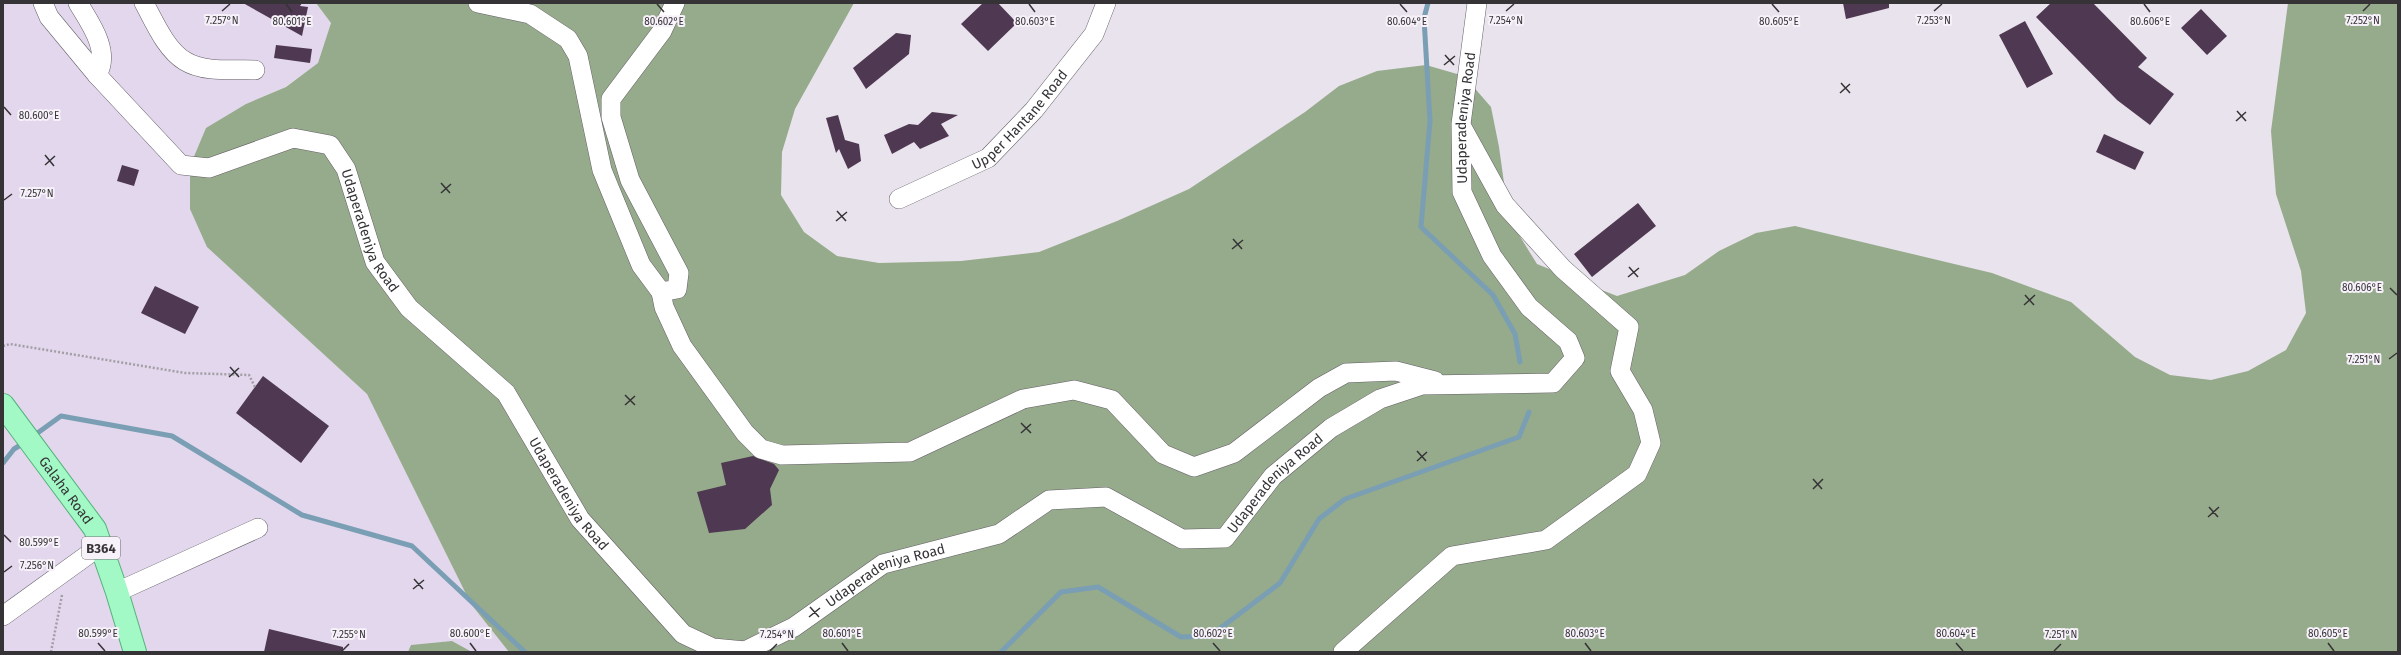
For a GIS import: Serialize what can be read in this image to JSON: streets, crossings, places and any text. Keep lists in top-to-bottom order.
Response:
{
  "streets": {
    "main road": ["Galaha Road", "B364"],
    "street": ["Upper Hantane Road", "Udaperadeniya Road"]
  },
  "coordinates": [
    "7.254°N",
    "7.253°N",
    "7.252°N",
    "7.257°N",
    "80.601°E",
    "80.603°E",
    "80.605°E",
    "80.602°E",
    "80.604°E",
    "80.606°E",
    "80.600°E",
    "7.251°N",
    "80.599°E",
    "7.256°N",
    "7.255°N"
  ]
}
